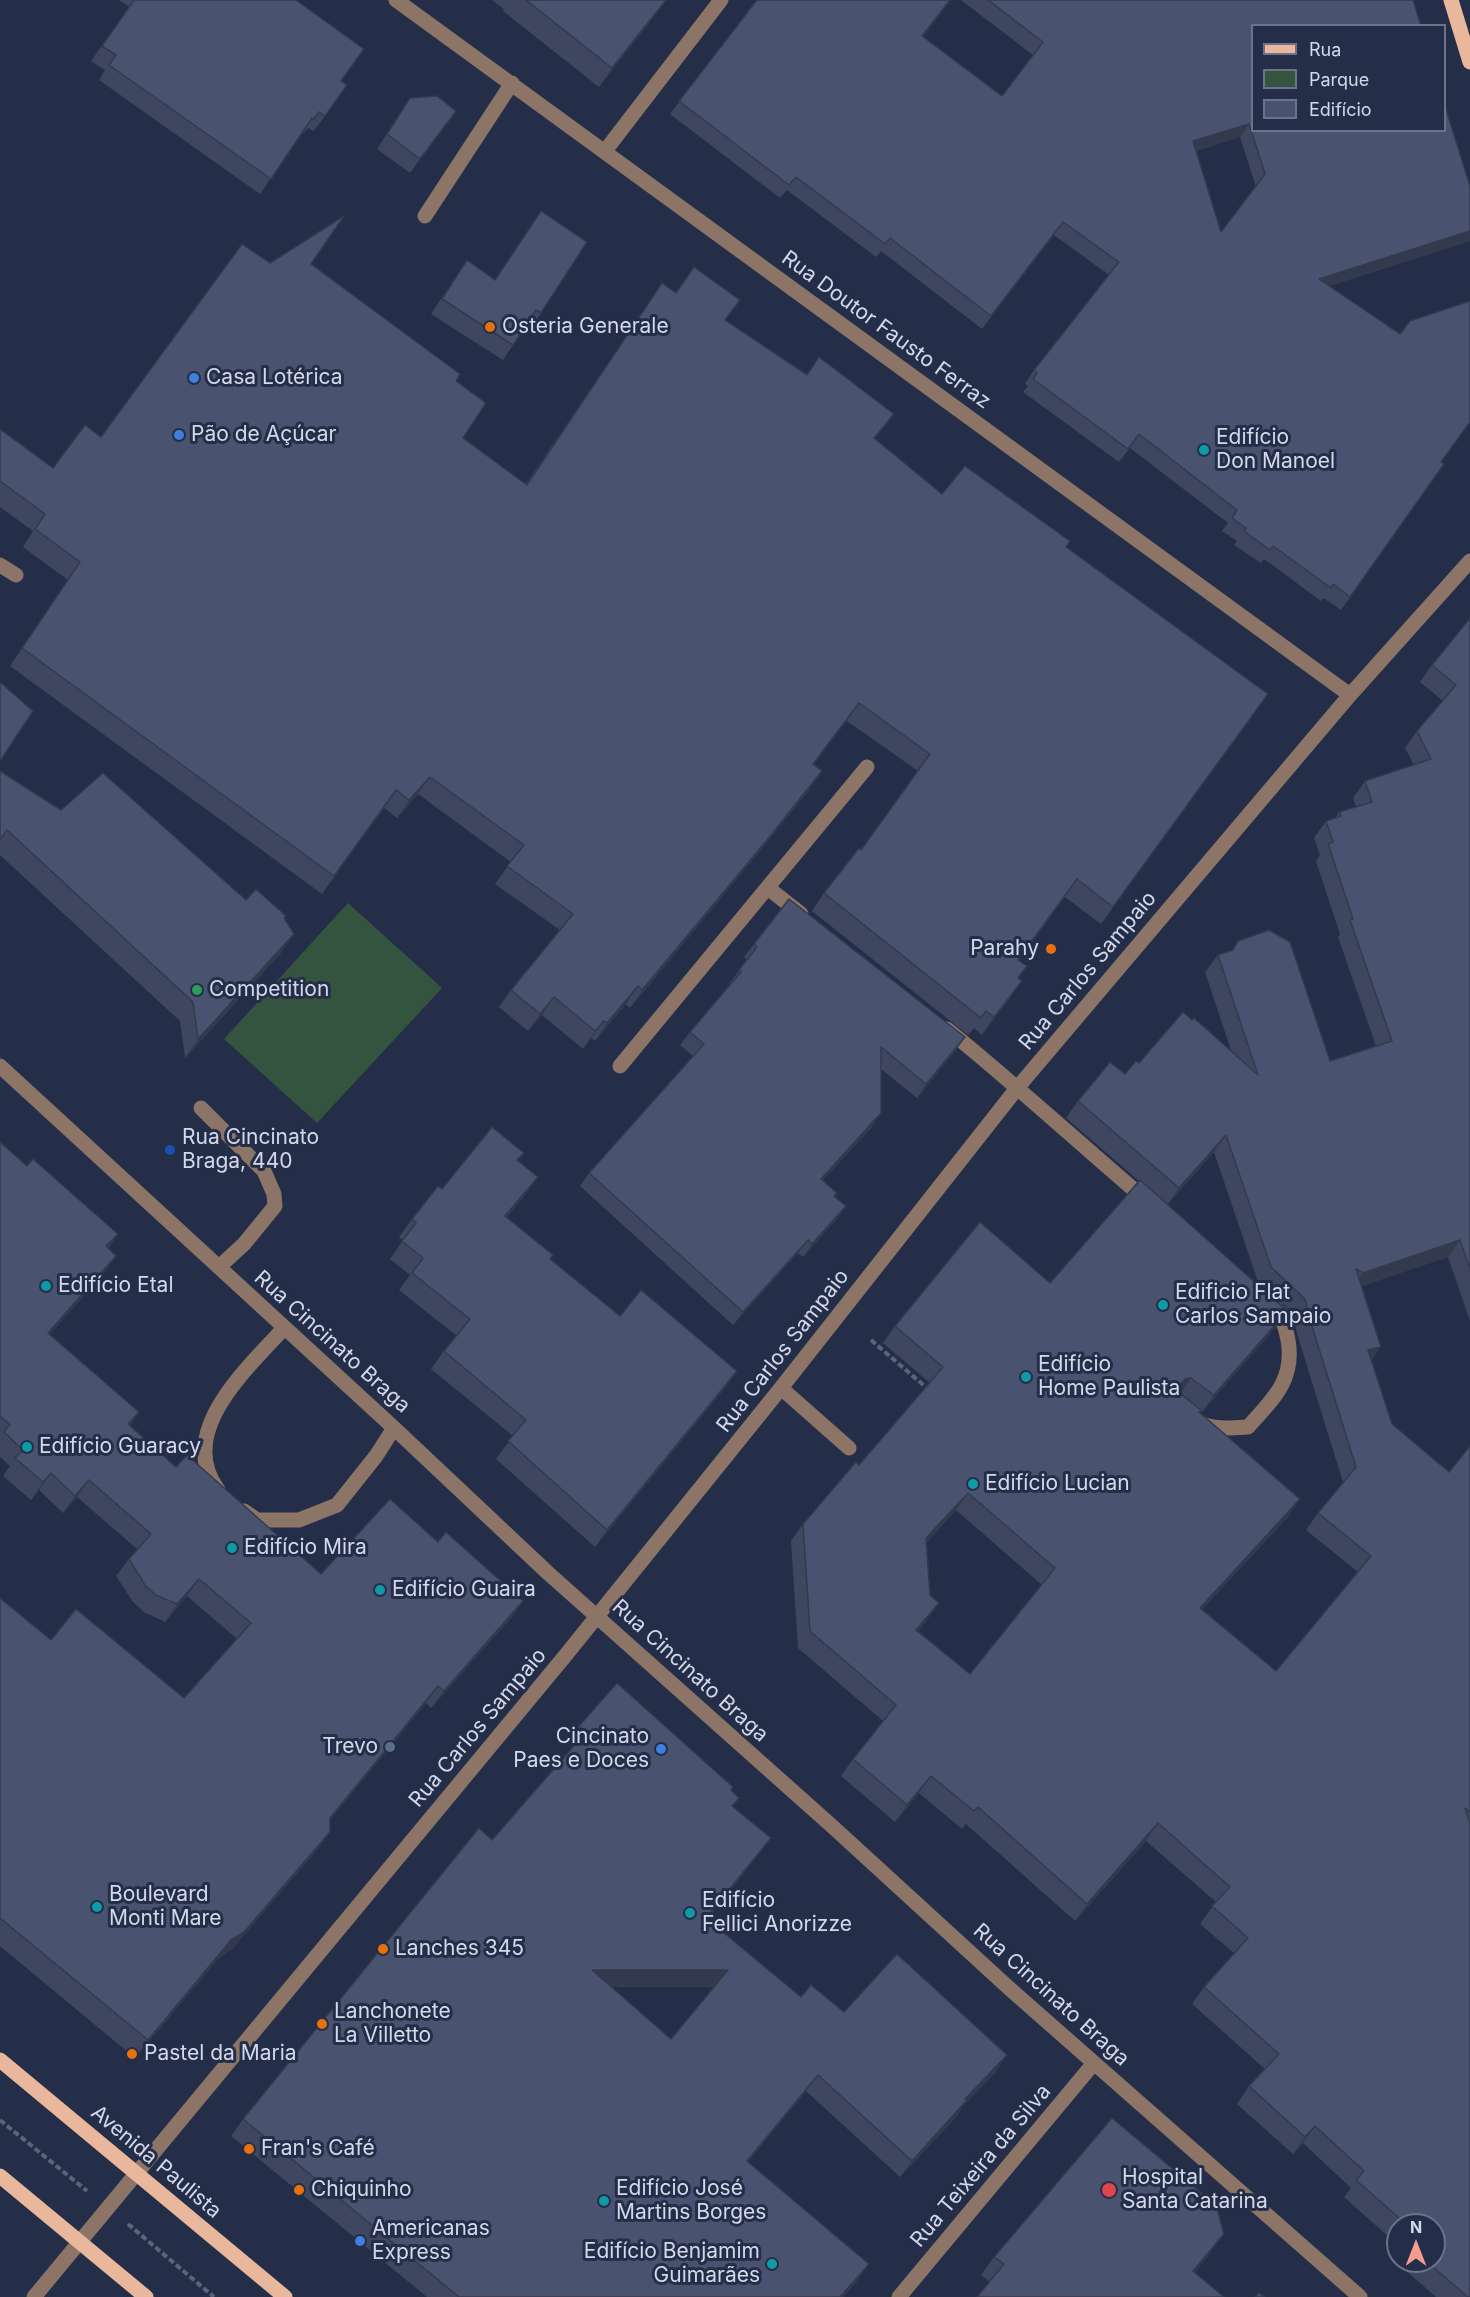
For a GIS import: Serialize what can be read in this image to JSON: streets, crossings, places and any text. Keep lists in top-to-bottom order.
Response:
{
  "streets": {
    "main road": ["Avenida Paulista"],
    "street": [
      "Rua Doutor Fausto Ferraz",
      "Rua Carlos Sampaio",
      "Rua Cincinato Braga",
      "Rua Teixeira da Silva"
    ]
  },
  "crossings": [
    ["Rua Doutor Fausto Ferraz", "Rua Carlos Sampaio"],
    ["Rua Carlos Sampaio", "Rua Cincinato Braga"],
    ["Rua Carlos Sampaio", "Avenida Paulista"],
    ["Rua Cincinato Braga", "Rua Teixeira da Silva"]
  ],
  "places": [
    "Osteria Generale",
    "Casa Lotérica",
    "Pão de Açúcar",
    "Edifício Don Manoel",
    "Parahy",
    "Competition",
    "Rua Cincinato Braga, 440",
    "Edifício Etal",
    "Edificio Flat Carlos Sampaio",
    "Edifício Home Paulista",
    "Edifício Guaracy",
    "Edifício Lucian",
    "Edifício Mira",
    "Edifício Guaira",
    "Trevo",
    "Cincinato Paes e Doces",
    "Boulevard Monti Mare",
    "Edifício Fellici Anorizze",
    "Lanches 345",
    "Lanchonete La Villetto",
    "Pastel da Maria",
    "Fran's Café",
    "Chiquinho",
    "Hospital Santa Catarina",
    "Edifício José Martins Borges",
    "Americanas Express",
    "Edifício Benjamim Guimarães"
  ],
  "legend": ["Rua", "Parque", "Edifício"],
  "north": "top"
}
